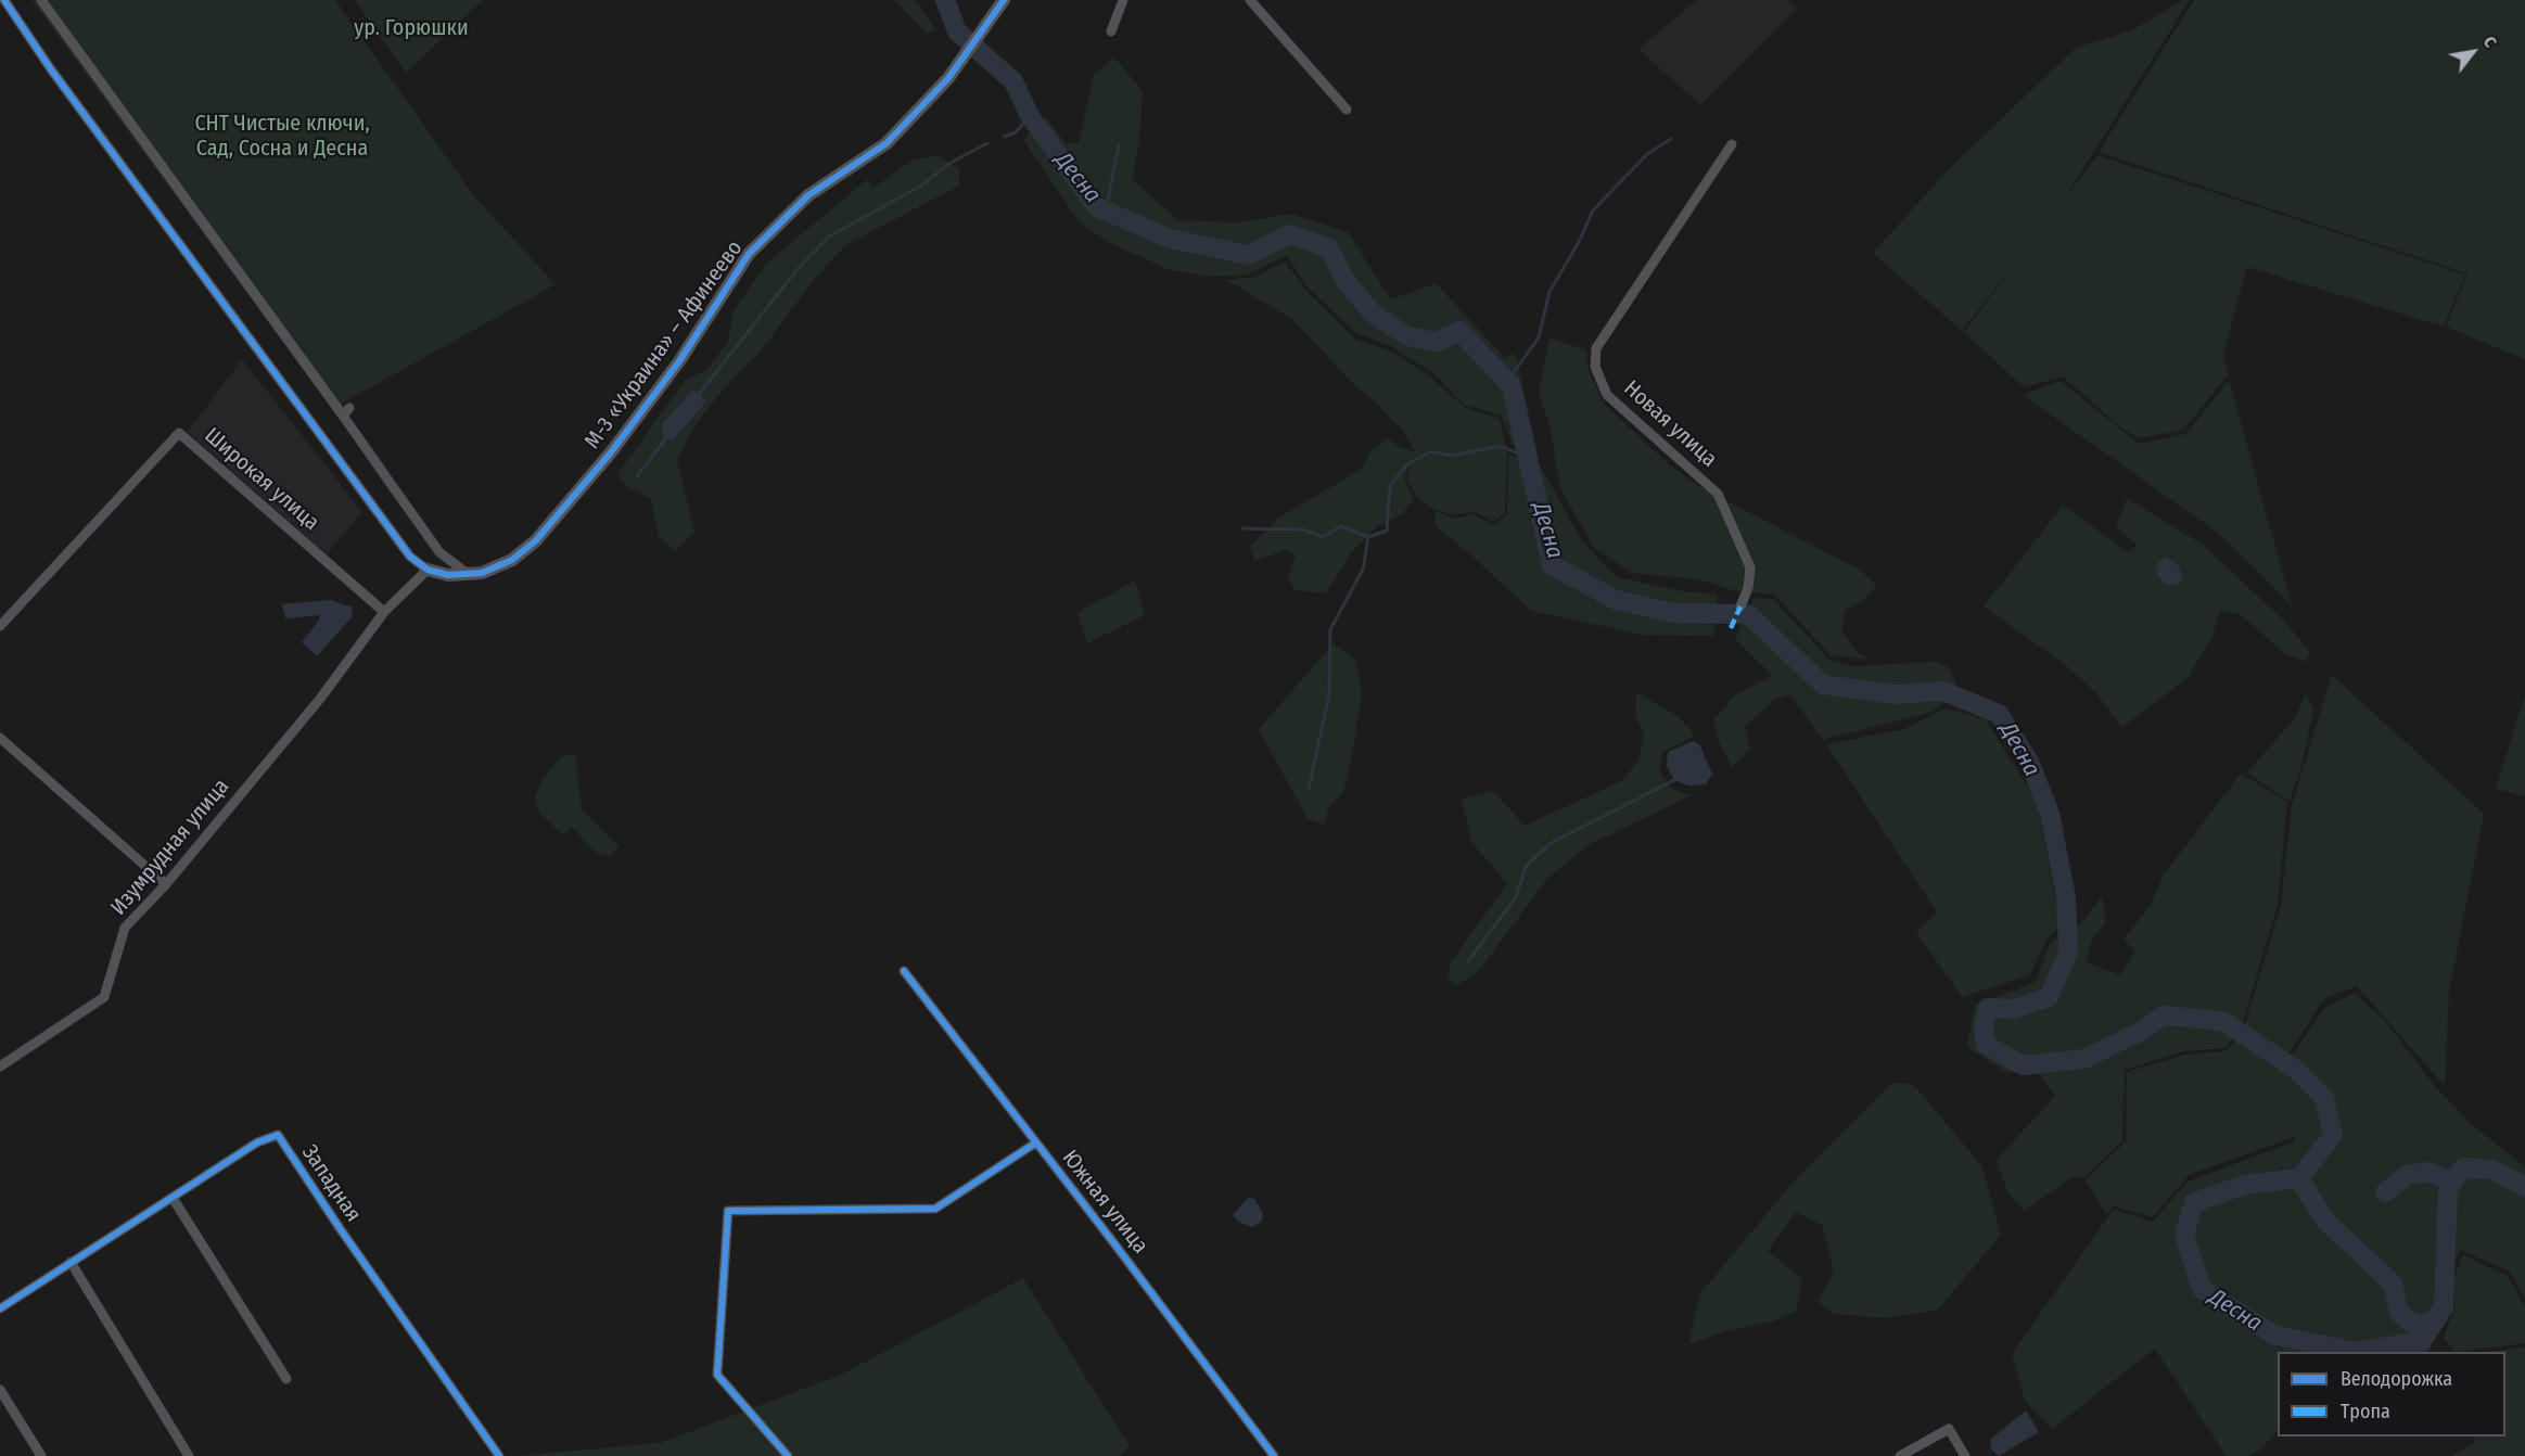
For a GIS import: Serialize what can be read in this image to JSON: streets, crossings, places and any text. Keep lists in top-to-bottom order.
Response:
{
  "streets": {
    "street": [
      "М-3 «Украина» – Афинеево",
      "Новая улица",
      "Широкая улица",
      "Изумрудная улица",
      "Западная",
      "Южная улица"
    ]
  },
  "crossings": [
    ["Широкая улица", "Изумрудная улица"]
  ],
  "water": ["Десна"],
  "parks": ["ур. Горюшки", "СНТ Чистые ключи, Сад, Сосна и Десна"],
  "legend": ["Велодорожка", "Тропа"],
  "north": "top right"
}
